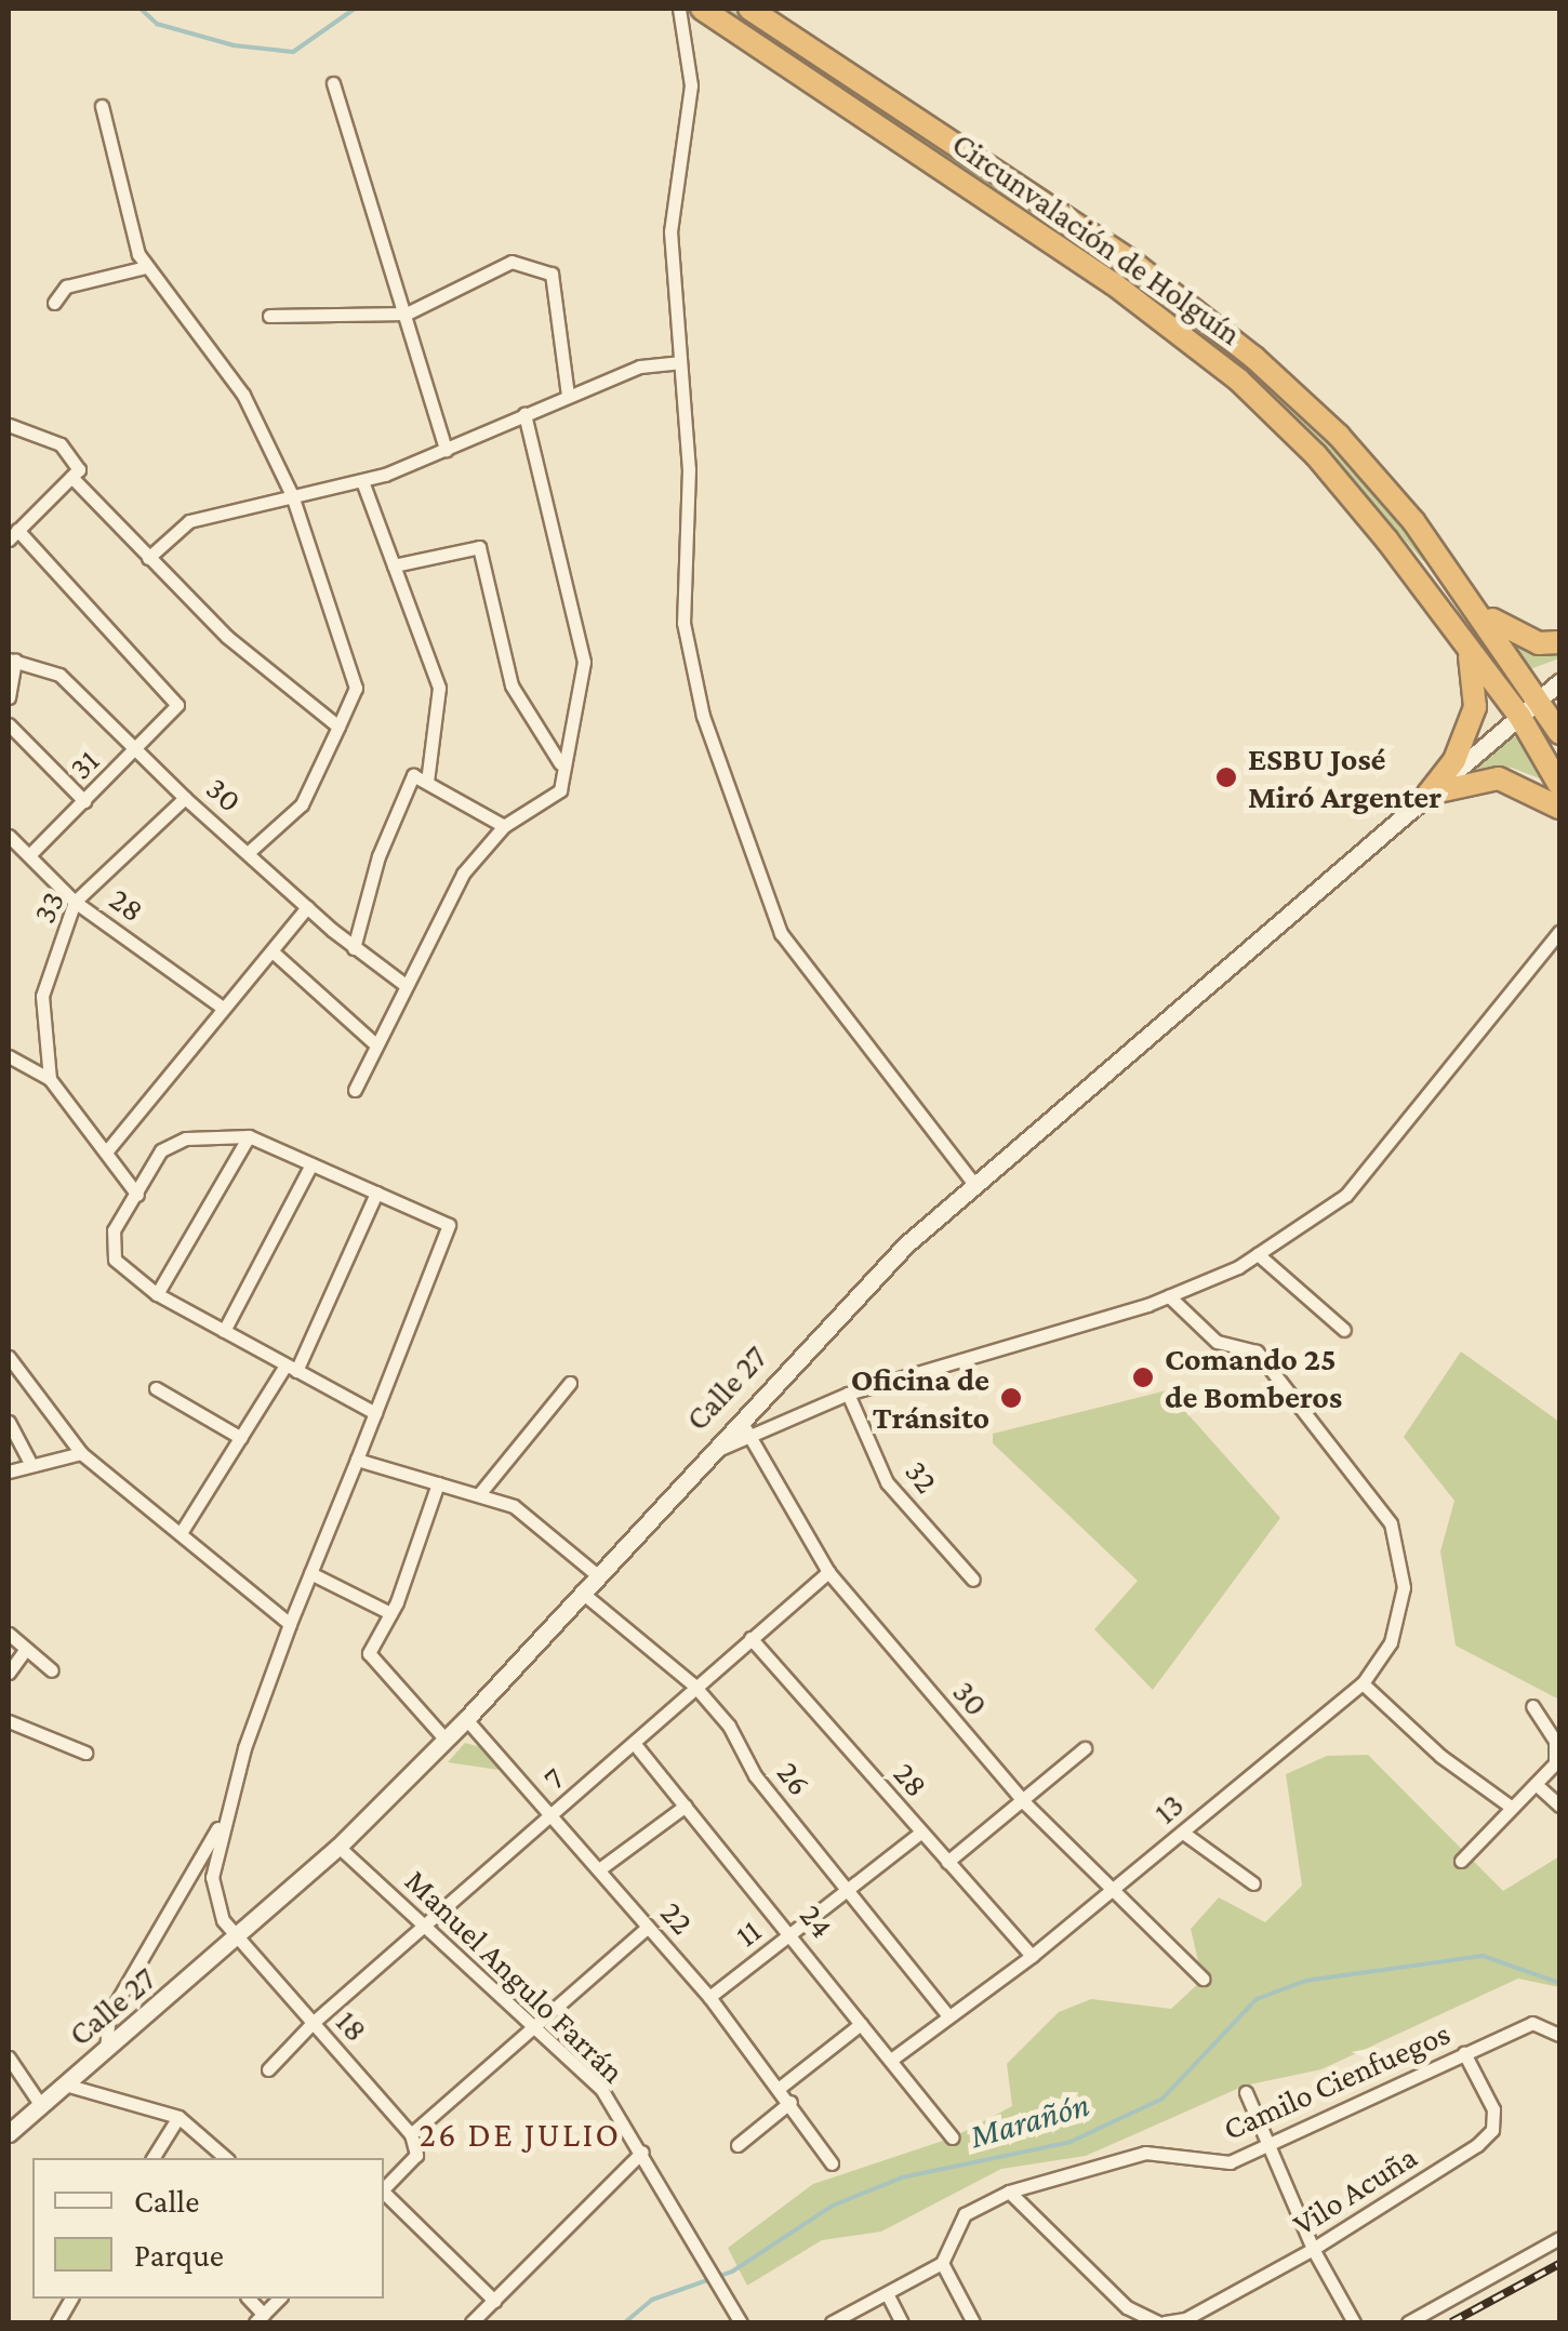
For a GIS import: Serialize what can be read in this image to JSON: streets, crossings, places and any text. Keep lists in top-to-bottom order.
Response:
{
  "streets": {
    "highway": ["Circunvalación de Holguín"],
    "main road": ["Calle 27"],
    "street": [
      "31",
      "30",
      "28",
      "33",
      "32",
      "7",
      "26",
      "13",
      "22",
      "24",
      "11",
      "Manuel Angulo Farrán",
      "18",
      "Camilo Cienfuegos",
      "Vilo Acuña"
    ]
  },
  "crossings": [
    ["Circunvalación de Holguín", "Calle 27"],
    ["31", "30"],
    ["31", "28"],
    ["30", "33"],
    ["30", "Calle 27"],
    ["30", "7"],
    ["30", "13"],
    ["28", "33"],
    ["28", "7"],
    ["28", "13"],
    ["28", "11"],
    ["Calle 27", "26"],
    ["Calle 27", "22"],
    ["Calle 27", "Manuel Angulo Farrán"],
    ["Calle 27", "18"],
    ["7", "26"],
    ["7", "22"],
    ["7", "24"],
    ["7", "Manuel Angulo Farrán"],
    ["7", "18"],
    ["26", "13"],
    ["26", "11"],
    ["13", "24"],
    ["22", "11"],
    ["24", "11"],
    ["Camilo Cienfuegos", "Vilo Acuña"]
  ],
  "districts": ["26 DE JULIO"],
  "water": ["Marañón"],
  "places": ["ESBU José Miró Argenter", "Comando 25 de Bomberos", "Oficina de Tránsito"],
  "legend": ["Calle", "Parque"]
}
